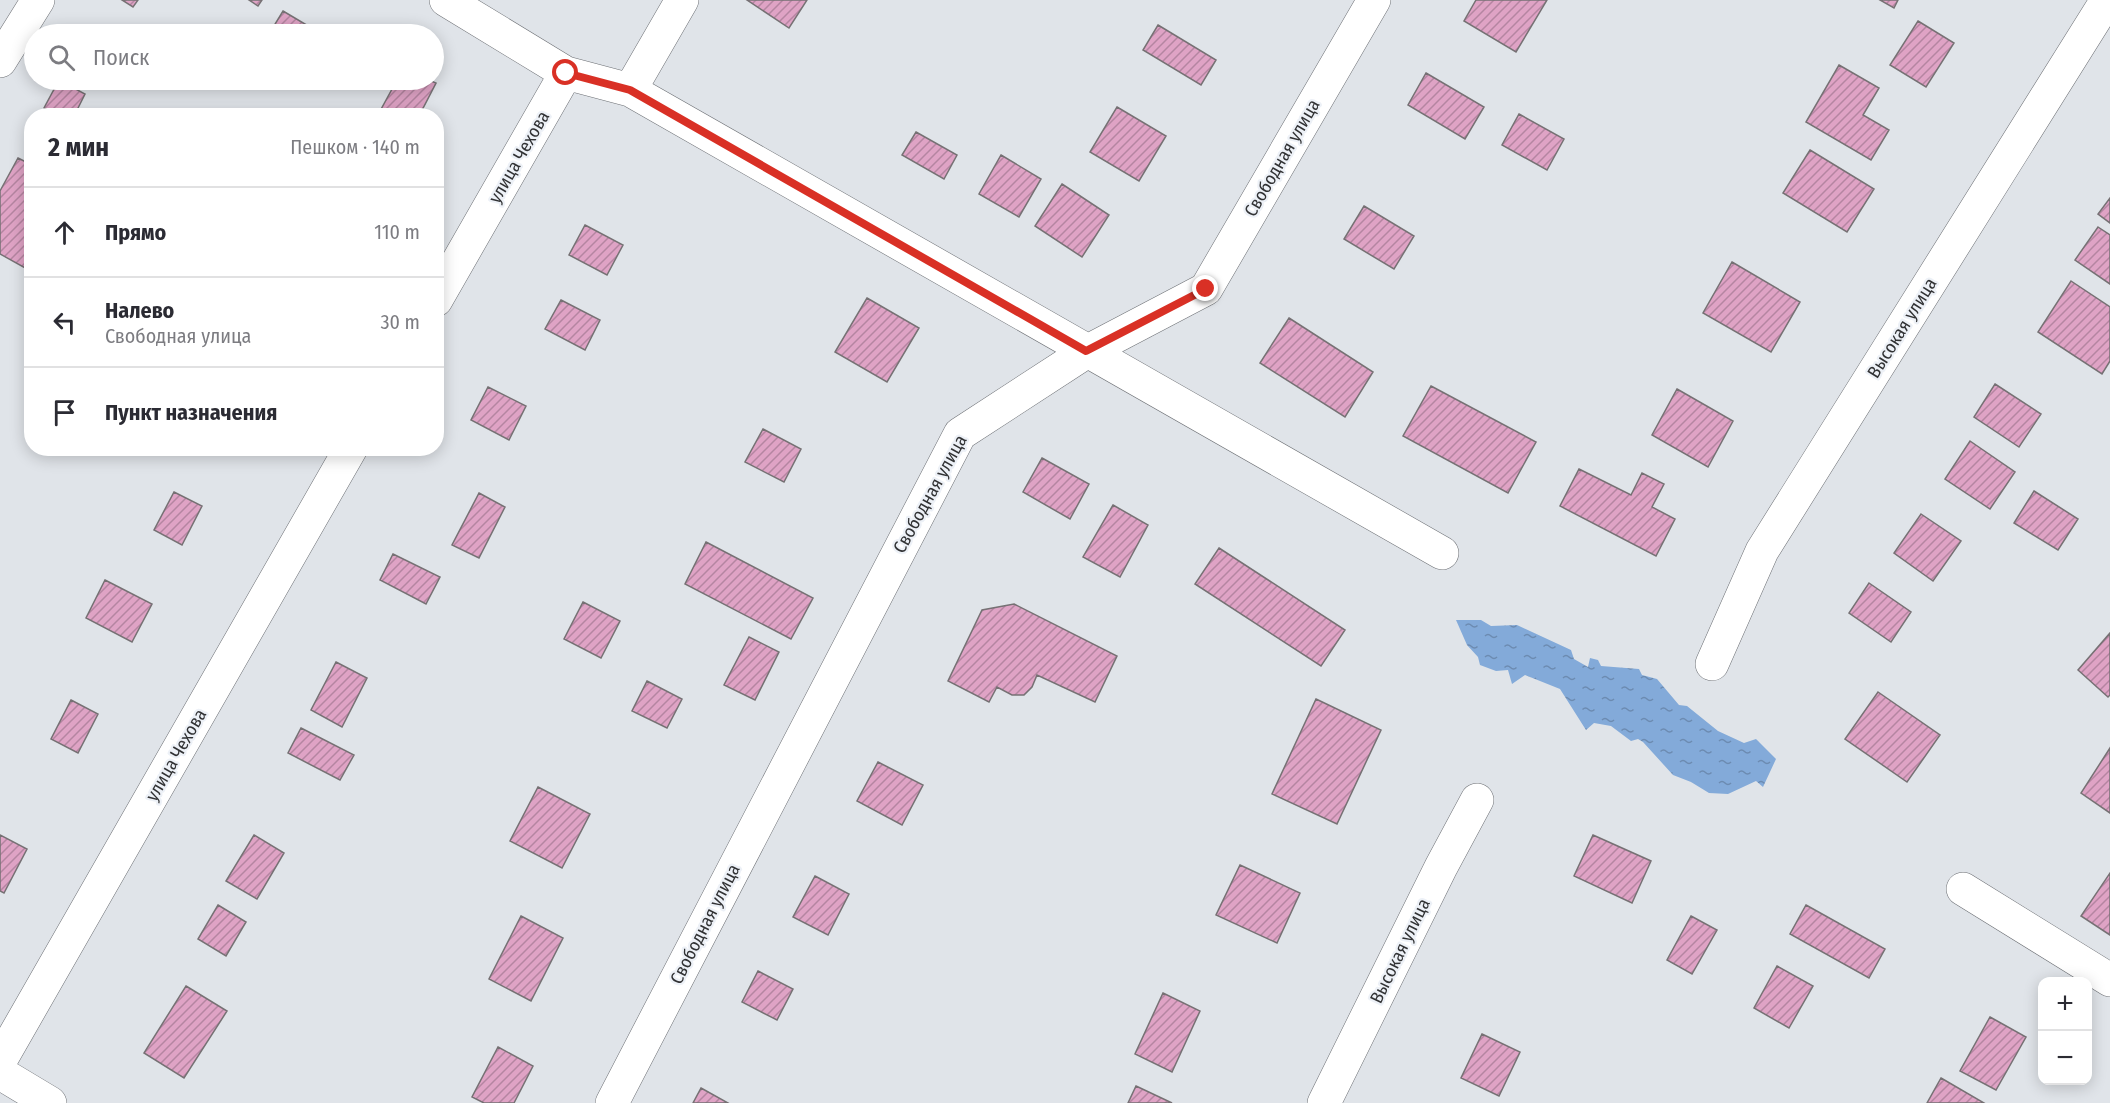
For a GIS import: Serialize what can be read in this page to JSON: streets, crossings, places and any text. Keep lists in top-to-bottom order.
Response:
{
  "streets": {
    "street": ["улица Чехова", "Свободная улица", "Высокая улица"]
  },
  "page": {
    "search": "Поиск",
    "heading": ["2 мин", "Пешком · 140 m"],
    "list": [
      ["Прямо", "110 m"],
      ["Налево", "Свободная улица", "30 m"],
      "Пункт назначения"
    ],
    "map_buttons": ["+", "−"]
  }
}
